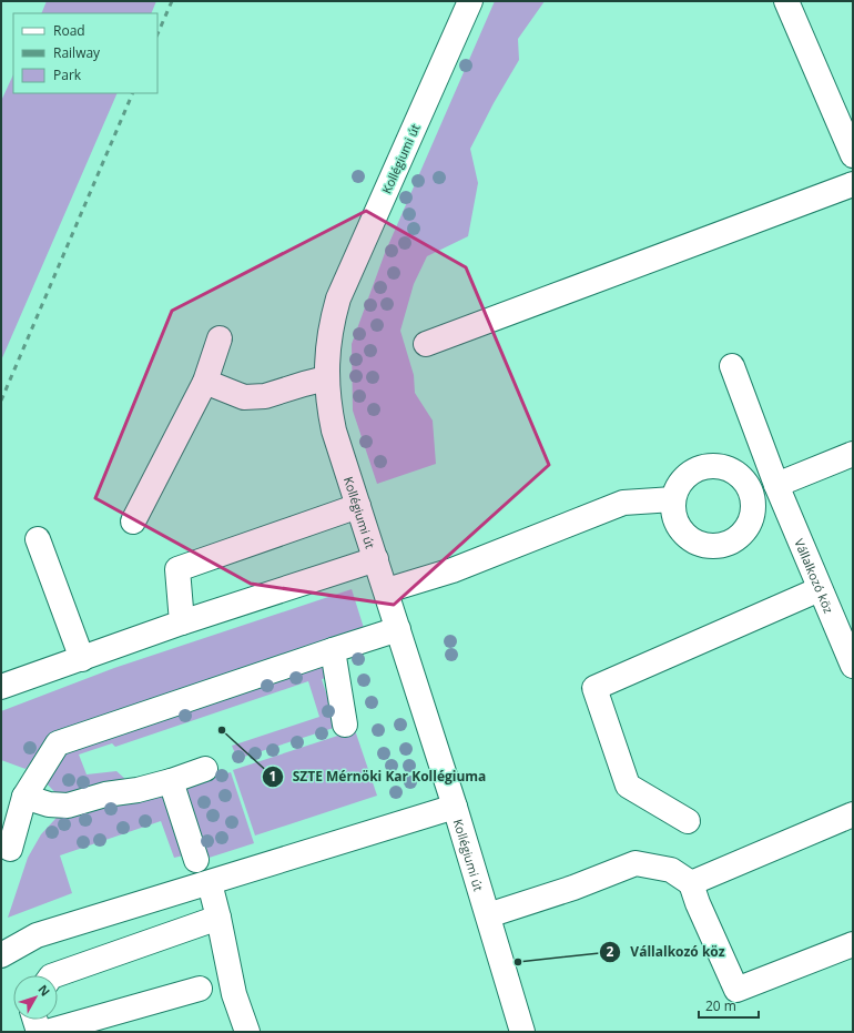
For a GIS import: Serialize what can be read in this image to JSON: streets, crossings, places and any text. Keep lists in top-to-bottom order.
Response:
{
  "streets": {
    "street": ["Kollégiumi út", "Vállalkozó köz"]
  },
  "places": ["SZTE Mérnöki Kar Kollégiuma", "Vállalkozó köz"],
  "legend": ["Road", "Railway", "Park"],
  "scale_bar": "20 m",
  "north": "top right"
}
